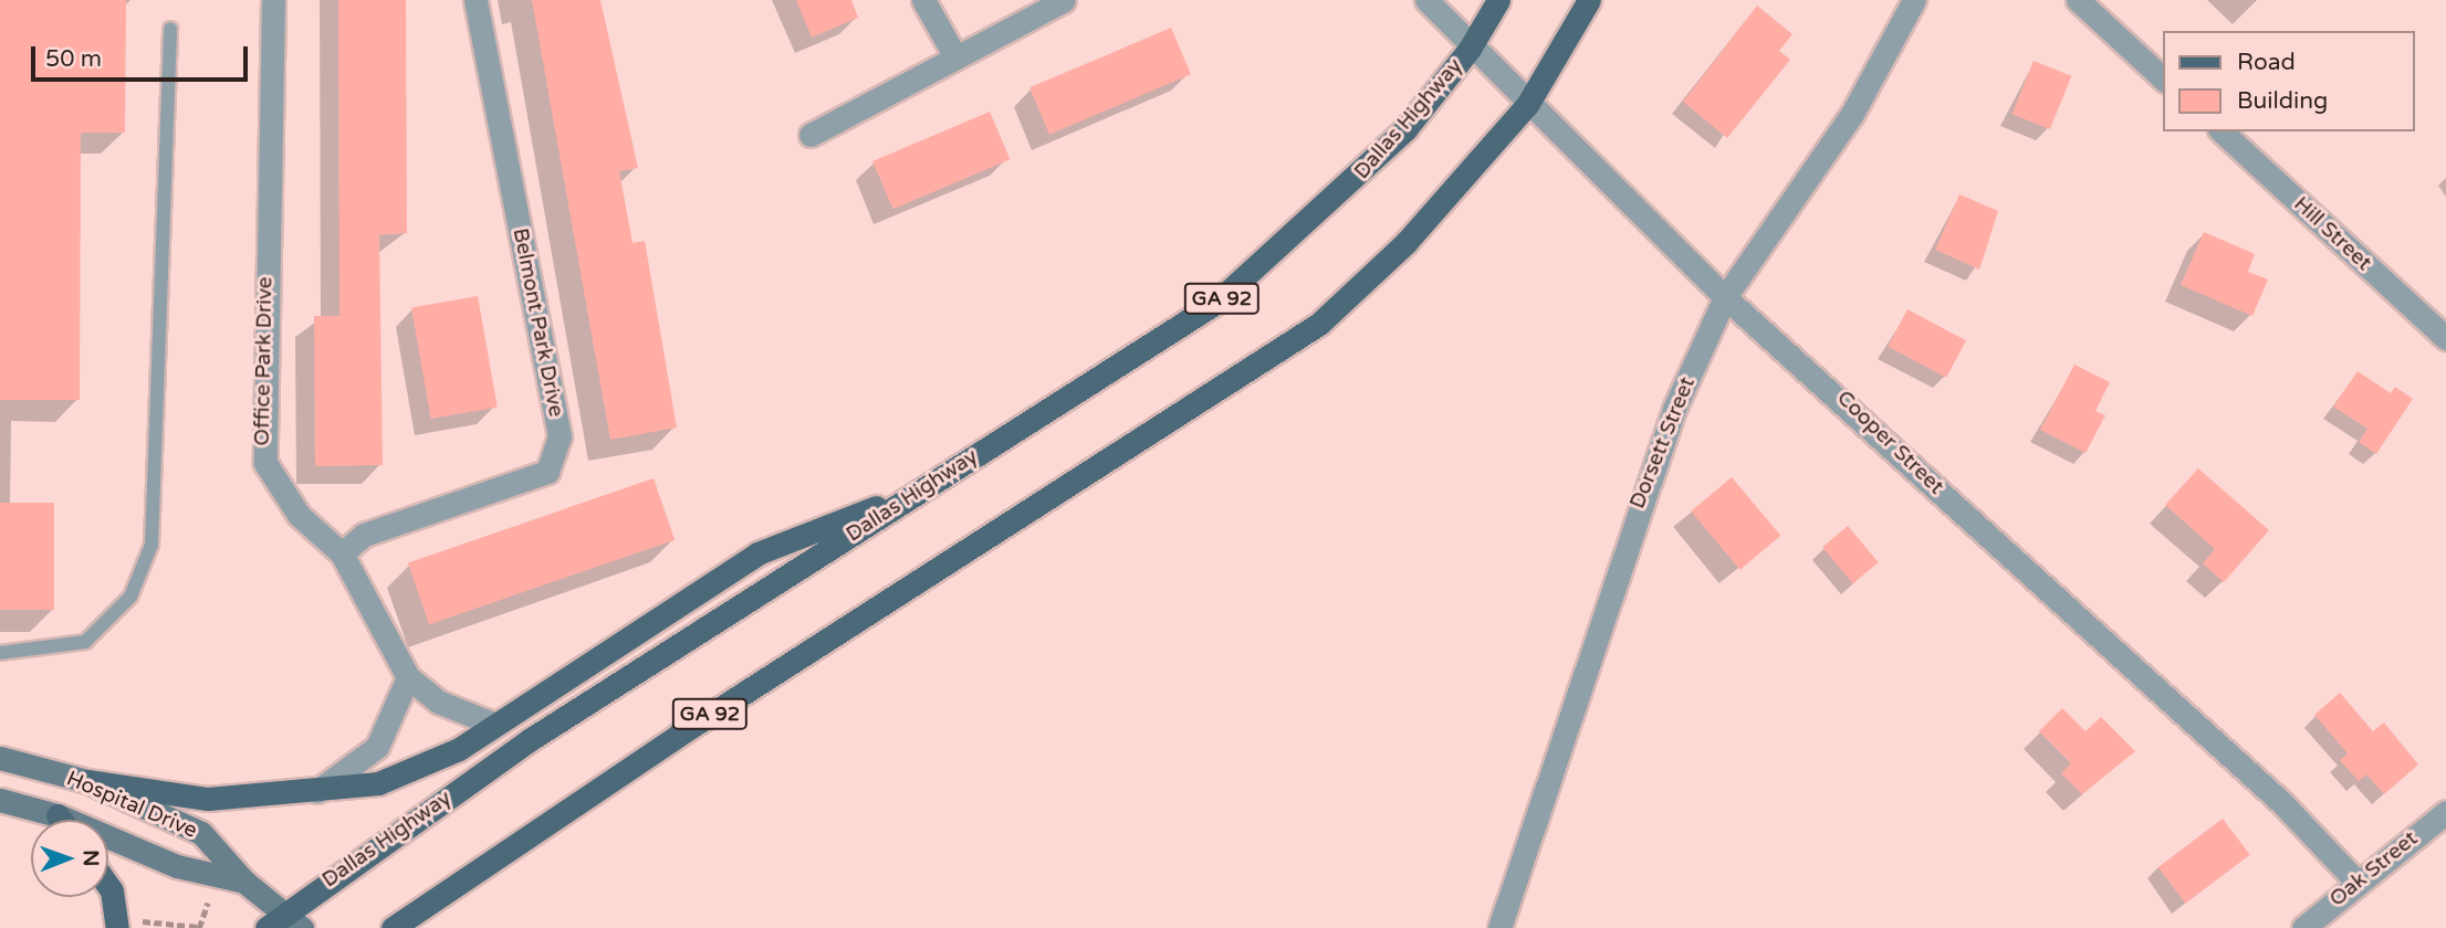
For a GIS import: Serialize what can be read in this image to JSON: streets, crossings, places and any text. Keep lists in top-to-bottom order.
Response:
{
  "streets": {
    "main road": ["Dallas Highway", "GA 92"],
    "street": [
      "Hill Street",
      "Belmont Park Drive",
      "Office Park Drive",
      "Dorsett Street",
      "Cooper Street",
      "Hospital Drive",
      "Oak Street"
    ]
  },
  "crossings": [
    ["Dallas Highway", "Cooper Street"],
    ["Dallas Highway", "Hospital Drive"],
    ["GA 92", "Cooper Street"],
    ["Belmont Park Drive", "Office Park Drive"],
    ["Dorsett Street", "Cooper Street"],
    ["Cooper Street", "Oak Street"]
  ],
  "legend": ["Road", "Building"],
  "scale_bar": "50 m",
  "north": "right"
}
